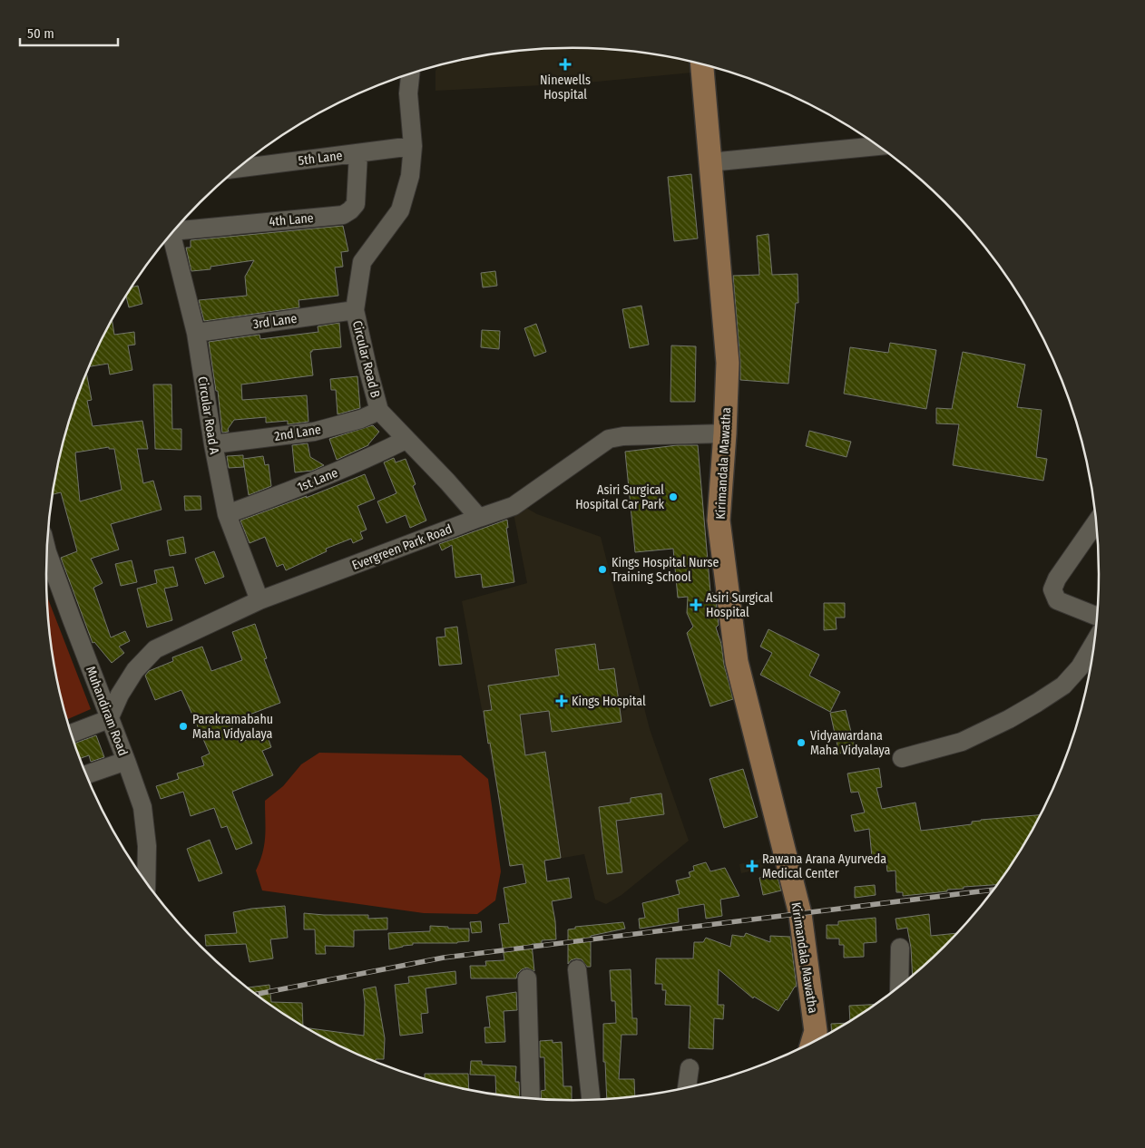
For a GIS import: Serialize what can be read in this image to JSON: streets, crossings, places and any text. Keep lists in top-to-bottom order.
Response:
{
  "streets": {
    "main road": ["Kirimandala Mawatha"],
    "street": [
      "5th Lane",
      "4th Lane",
      "3rd Lane",
      "Circular Road B",
      "Circular Road A",
      "2nd Lane",
      "1st Lane",
      "Evergreen Park Road",
      "Muhandiram Road"
    ]
  },
  "crossings": [
    ["5th Lane", "4th Lane"],
    ["5th Lane", "Circular Road B"],
    ["3rd Lane", "Circular Road B"],
    ["3rd Lane", "Circular Road A"],
    ["Circular Road B", "2nd Lane"],
    ["Circular Road B", "1st Lane"],
    ["Circular Road B", "Evergreen Park Road"],
    ["Circular Road A", "2nd Lane"],
    ["Circular Road A", "1st Lane"],
    ["Circular Road A", "Evergreen Park Road"],
    ["Kirimandala Mawatha", "Evergreen Park Road"],
    ["Evergreen Park Road", "Muhandiram Road"]
  ],
  "places": {
    "health": [
      "Ninewells Hospital",
      "Asiri Surgical Hospital",
      "Kings Hospital",
      "Rawana Arana Ayurveda Medical Center"
    ],
    "other": [
      "Asiri Surgical Hospital Car Park",
      "Kings Hospital Nurse Training School",
      "Parakramabahu Maha Vidyalaya",
      "Vidyawardana Maha Vidyalaya"
    ]
  },
  "scale_bar": "50 m"
}
